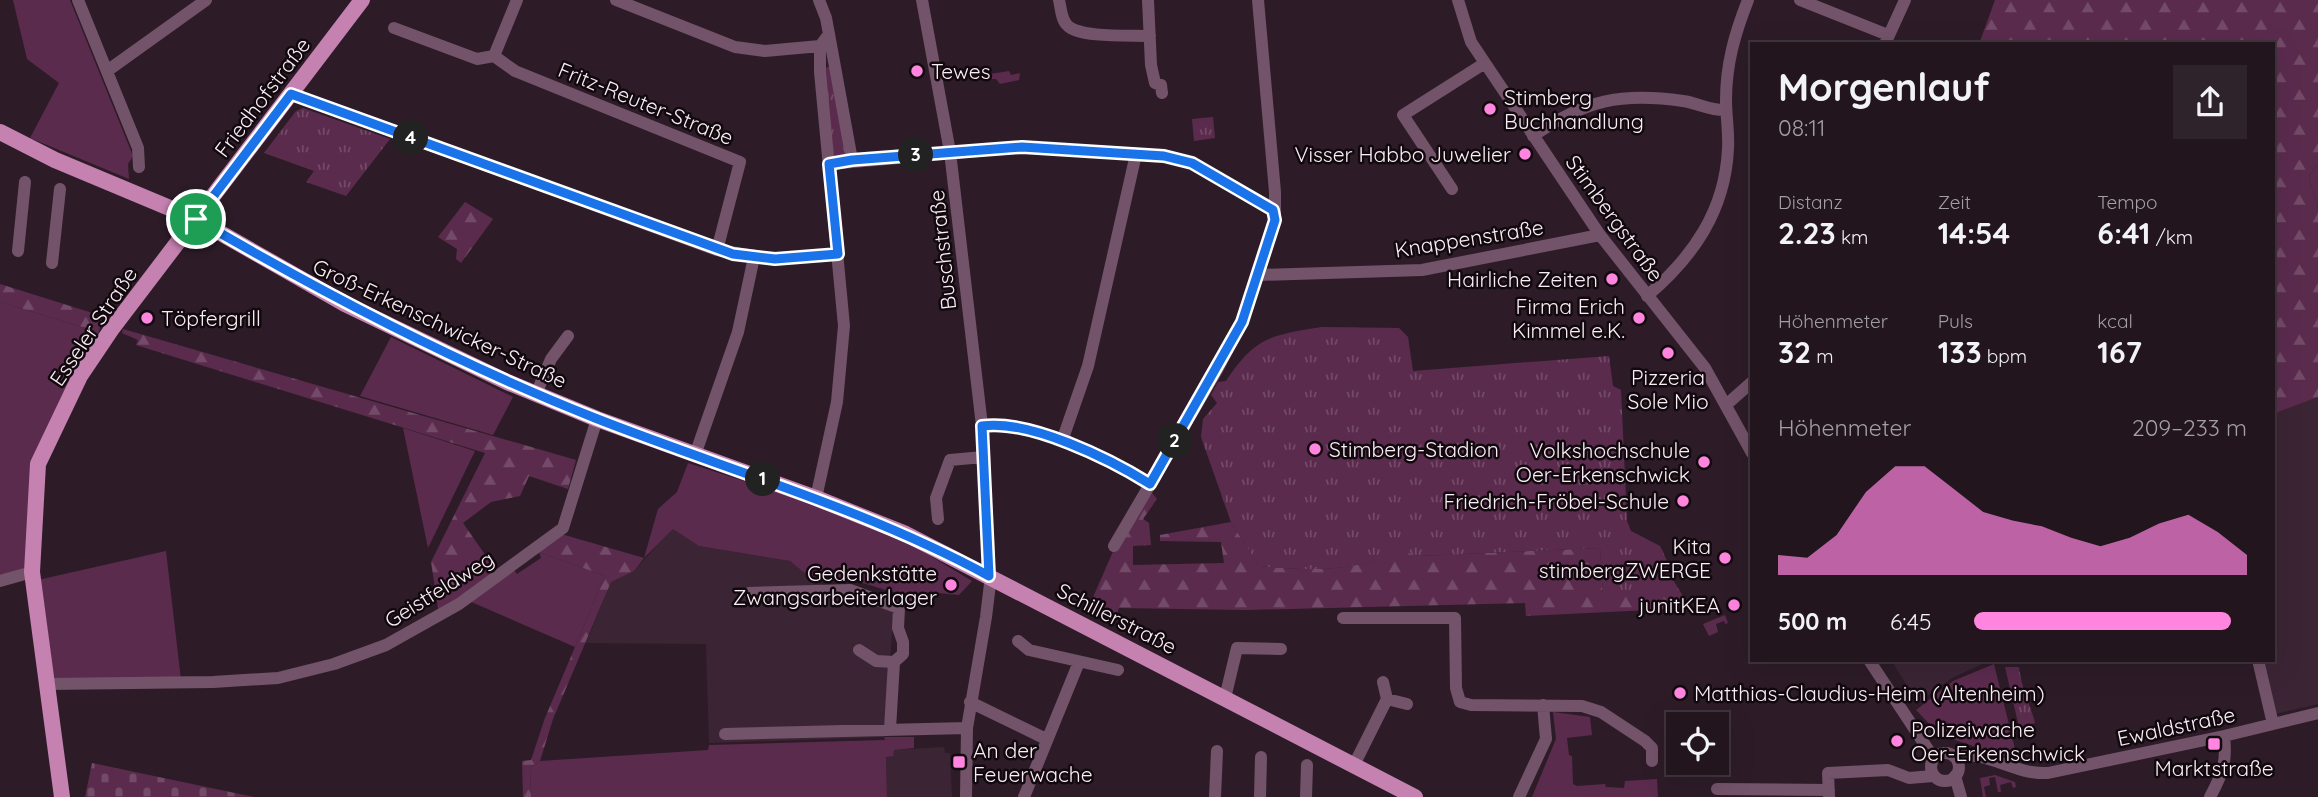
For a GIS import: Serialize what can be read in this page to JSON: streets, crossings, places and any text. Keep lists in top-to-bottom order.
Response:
{
  "streets": {
    "main road": [
      "Friedhofstraße",
      "Groß-Erkenschwicker-Straße",
      "Esseler Straße",
      "Schillerstraße"
    ],
    "street": [
      "Fritz-Reuter-Straße",
      "Stimbergstraße",
      "Knappenstraße",
      "Buschstraße",
      "Geistfeldweg",
      "Ewaldstraße"
    ]
  },
  "crossings": [
    ["Friedhofstraße", "Groß-Erkenschwicker-Straße"],
    ["Friedhofstraße", "Esseler Straße"],
    ["Stimbergstraße", "Knappenstraße"],
    ["Buschstraße", "Groß-Erkenschwicker-Straße"],
    ["Buschstraße", "Schillerstraße"],
    ["Groß-Erkenschwicker-Straße", "Esseler Straße"],
    ["Groß-Erkenschwicker-Straße", "Geistfeldweg"],
    ["Groß-Erkenschwicker-Straße", "Schillerstraße"],
    ["Esseler Straße", "Geistfeldweg"]
  ],
  "places": {
    "other": [
      "Tewes",
      "Stimberg Buchhandlung",
      "Visser Habbo Juwelier",
      "Hairliche Zeiten",
      "Töpfergrill",
      "Firma Erich Kimmel e.K.",
      "Pizzeria Sole Mio",
      "Stimberg-Stadion",
      "Volkshochschule Oer-Erkenschwick",
      "Friedrich-Fröbel-Schule",
      "Kita stimbergZWERGE",
      "Gedenkstätte Zwangsarbeiterlager",
      "junitKEA",
      "Matthias-Claudius-Heim (Altenheim)",
      "Polizeiwache Oer-Erkenschwick"
    ],
    "transit": ["Marktstraße", "An der Feuerwache"]
  },
  "page": {
    "heading": ["Morgenlauf", "08:11"],
    "pins": [
      "4",
      "3",
      "2",
      "1"
    ],
    "stats": [
      ["Distanz", "2.23 km"],
      ["Zeit", "14:54"],
      ["Tempo", "6:41 /km"],
      ["Höhenmeter", "32 m"],
      ["Puls", "133 bpm"],
      ["kcal", "167"]
    ],
    "chart": ["Höhenmeter", "209–233 m"],
    "list": [
      {
        "name": "500 m",
        "note": "6:45"
      }
    ]
  }
}
